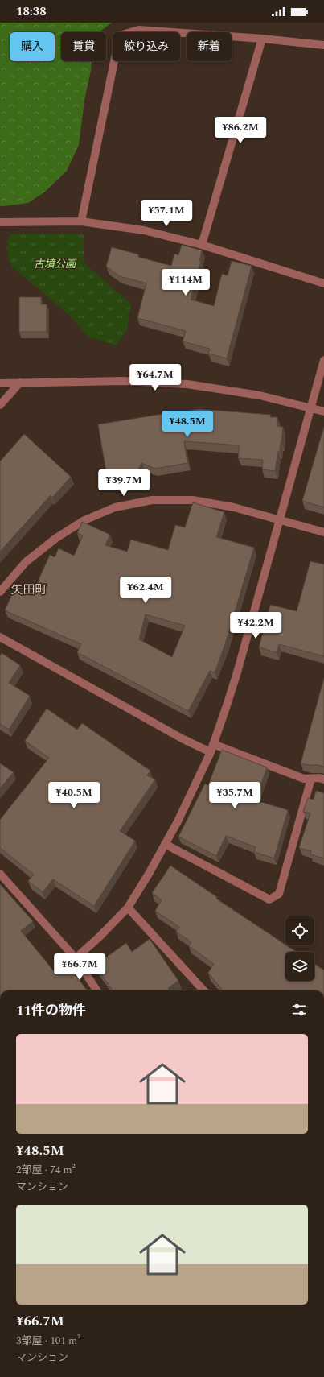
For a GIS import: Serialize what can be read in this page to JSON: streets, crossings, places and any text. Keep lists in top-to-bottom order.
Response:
{
  "districts": ["矢田町"],
  "parks": ["古墳公園"],
  "page": {
    "status": "18:38",
    "chip": [
      "購入",
      "賃貸",
      "絞り込み",
      "新着"
    ],
    "price": [
      "¥86.2M",
      "¥57.1M",
      "¥114M",
      "¥64.7M",
      "¥48.5M",
      "¥39.7M",
      "¥62.4M",
      "¥42.2M",
      "¥40.5M",
      "¥35.7M",
      "¥66.7M"
    ],
    "heading": "11件の物件",
    "list": [
      {
        "name": "¥48.5M",
        "note": "2部屋 · 74 m² · マンション"
      },
      {
        "name": "¥66.7M",
        "note": "3部屋 · 101 m² · マンション"
      }
    ]
  }
}
